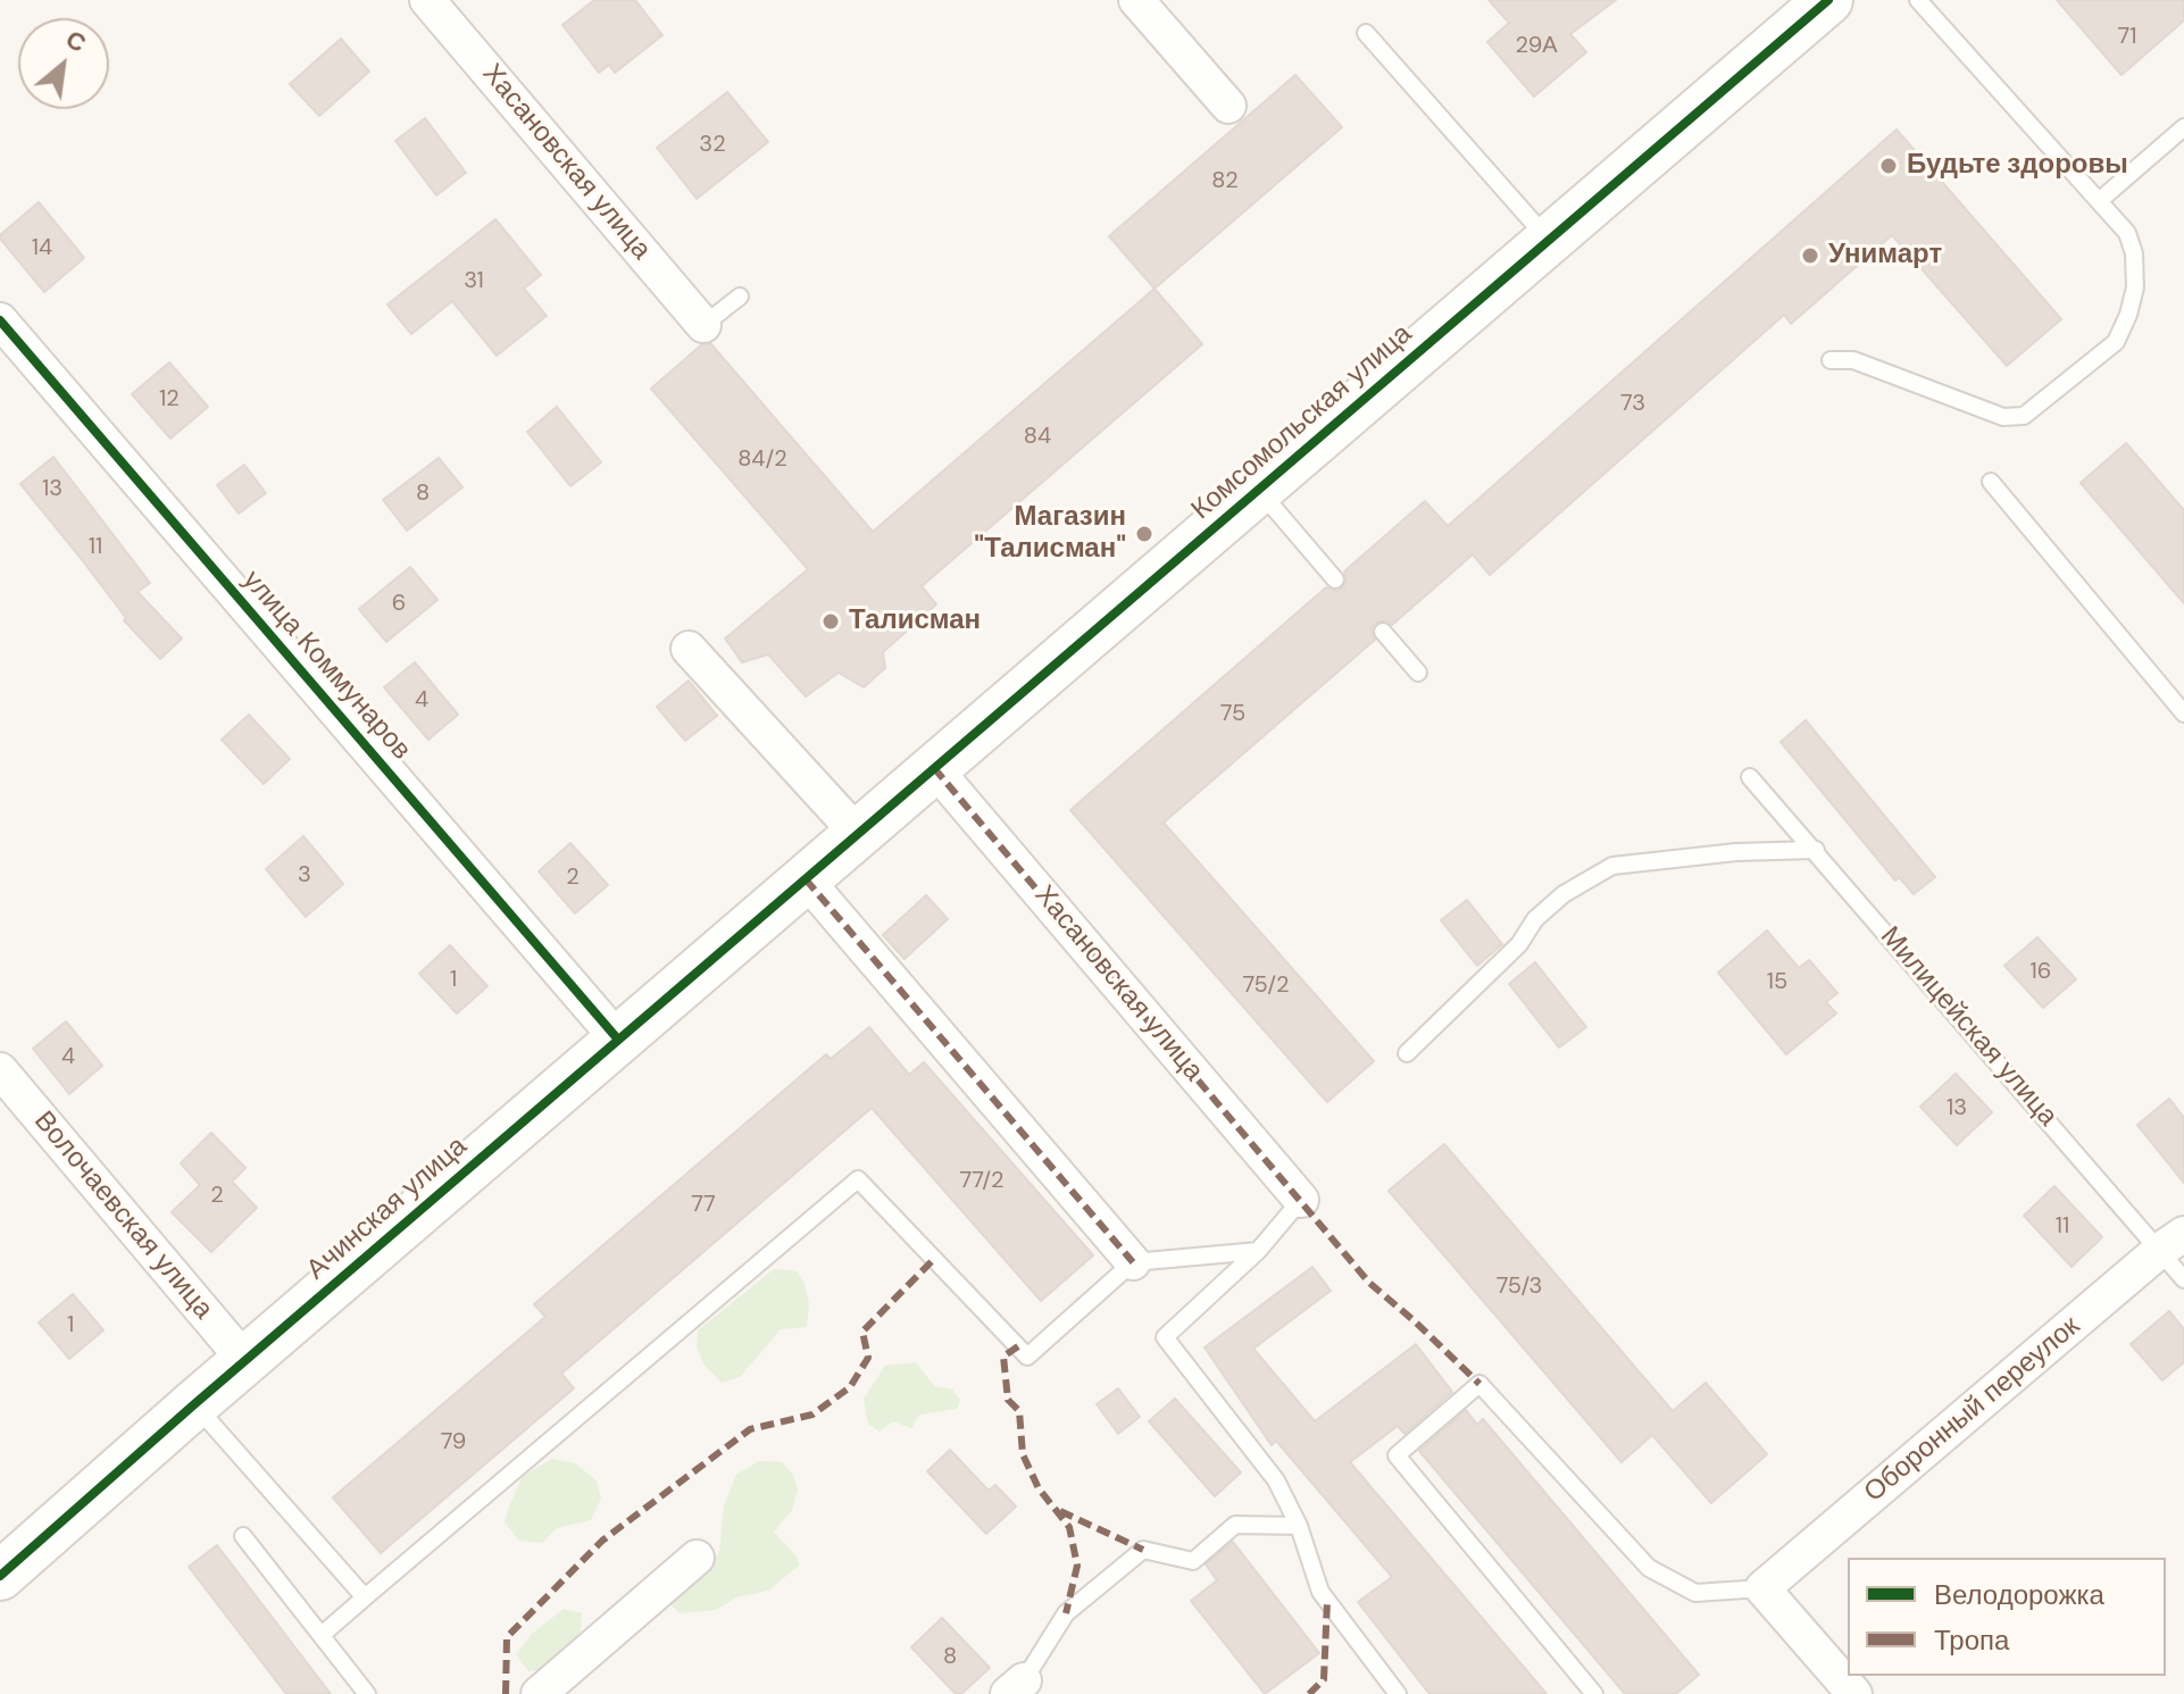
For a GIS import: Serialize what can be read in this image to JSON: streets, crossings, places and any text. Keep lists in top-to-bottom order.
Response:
{
  "streets": {
    "street": [
      "Хасановская улица",
      "Комсомольская улица",
      "улица Коммунаров",
      "Ачинская улица",
      "Волочаевская улица",
      "Оборонный переулок"
    ],
    "lane": ["Милицейская улица"]
  },
  "crossings": [
    ["Хасановская улица", "Комсомольская улица"],
    ["Комсомольская улица", "Ачинская улица"],
    ["улица Коммунаров", "Ачинская улица"],
    ["Милицейская улица", "Оборонный переулок"],
    ["Ачинская улица", "Волочаевская улица"]
  ],
  "places": [
    "Будьте здоровы",
    "Унимарт",
    "Магазин \"Талисман\"",
    "Талисман"
  ],
  "house_numbers": [
    "71",
    "29А",
    "32",
    "82",
    "14",
    "31",
    "12",
    "73",
    "84",
    "84/2",
    "13",
    "8",
    "11",
    "6",
    "4",
    "75",
    "3",
    "2",
    "16",
    "1",
    "15",
    "75/2",
    "4",
    "13",
    "77/2",
    "2",
    "77",
    "11",
    "75/3",
    "1",
    "79",
    "8"
  ],
  "legend": ["Велодорожка", "Тропа"],
  "north": "top right"
}
